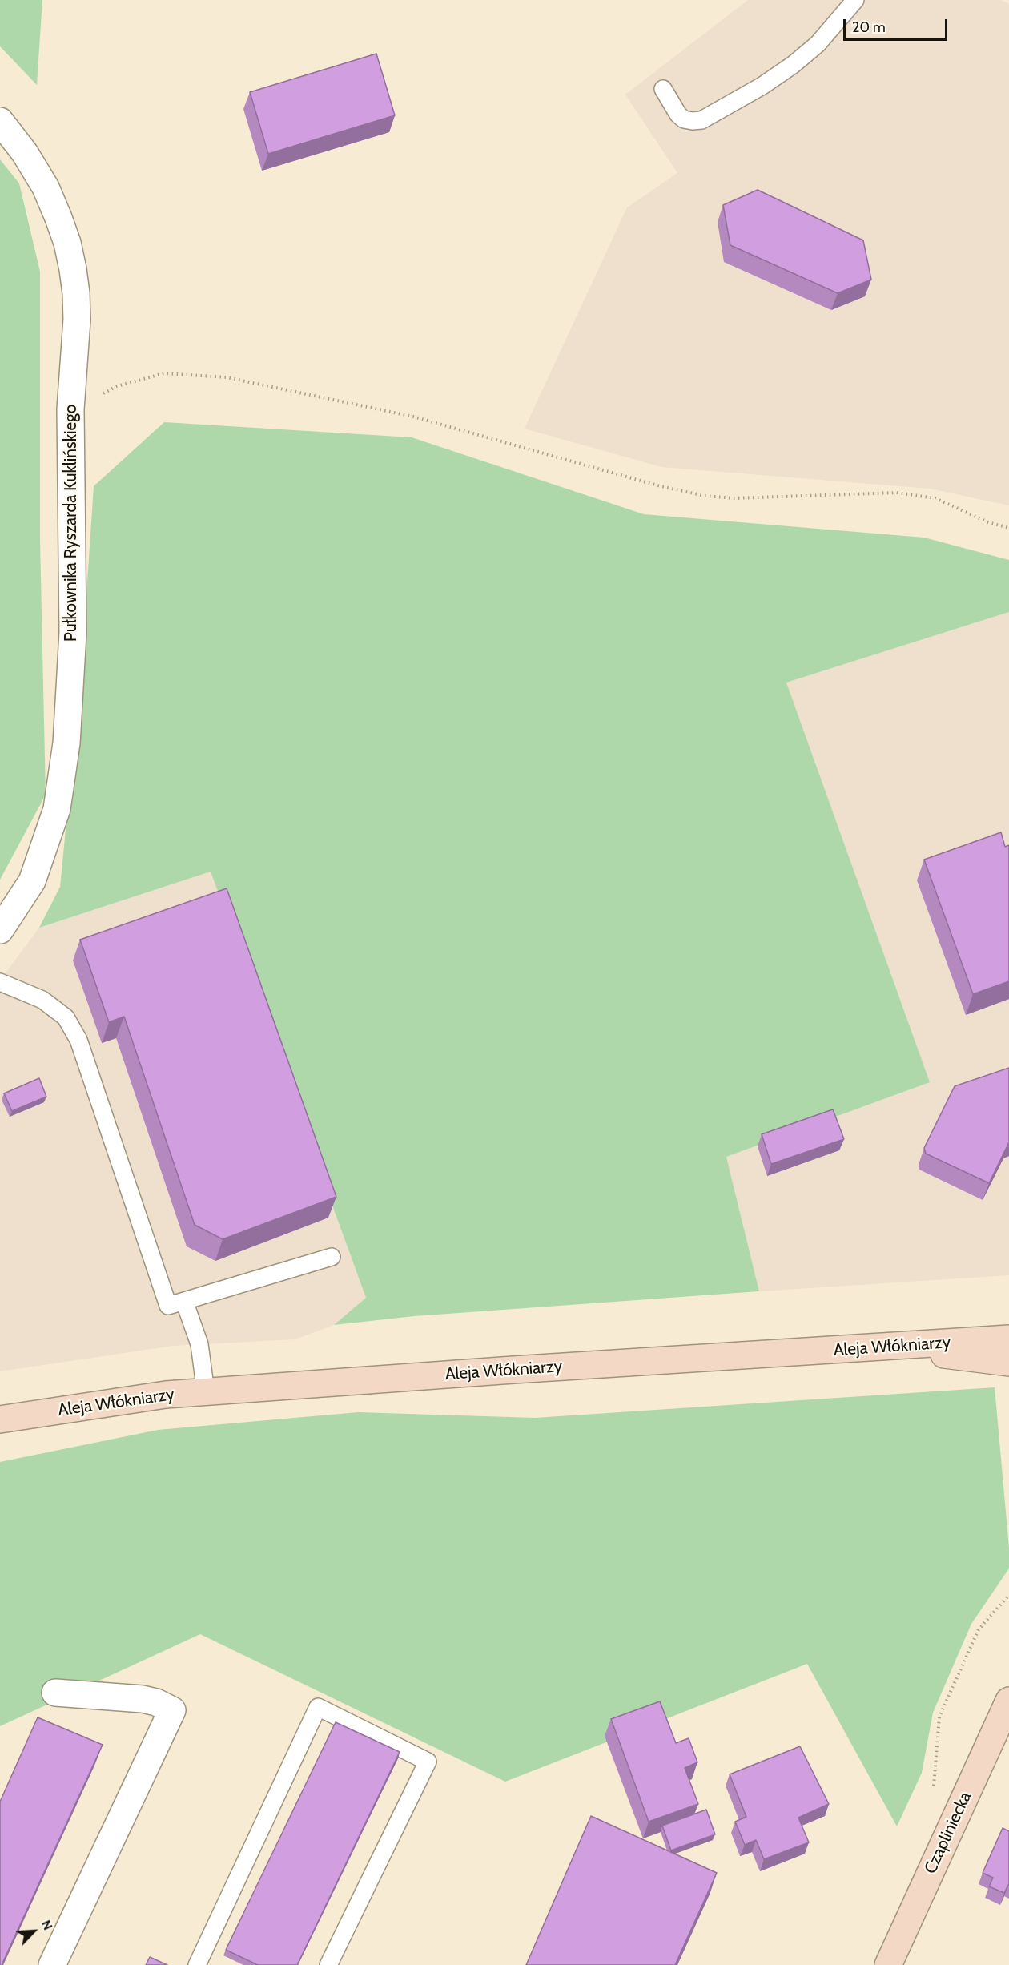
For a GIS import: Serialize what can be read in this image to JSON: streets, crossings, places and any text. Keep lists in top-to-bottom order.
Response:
{
  "streets": {
    "main road": ["Aleja Włókniarzy", "Czapliniecka"],
    "street": ["Pułkownika Ryszarda Kuklińskiego"]
  },
  "scale_bar": "20 m",
  "north": "top right"
}
